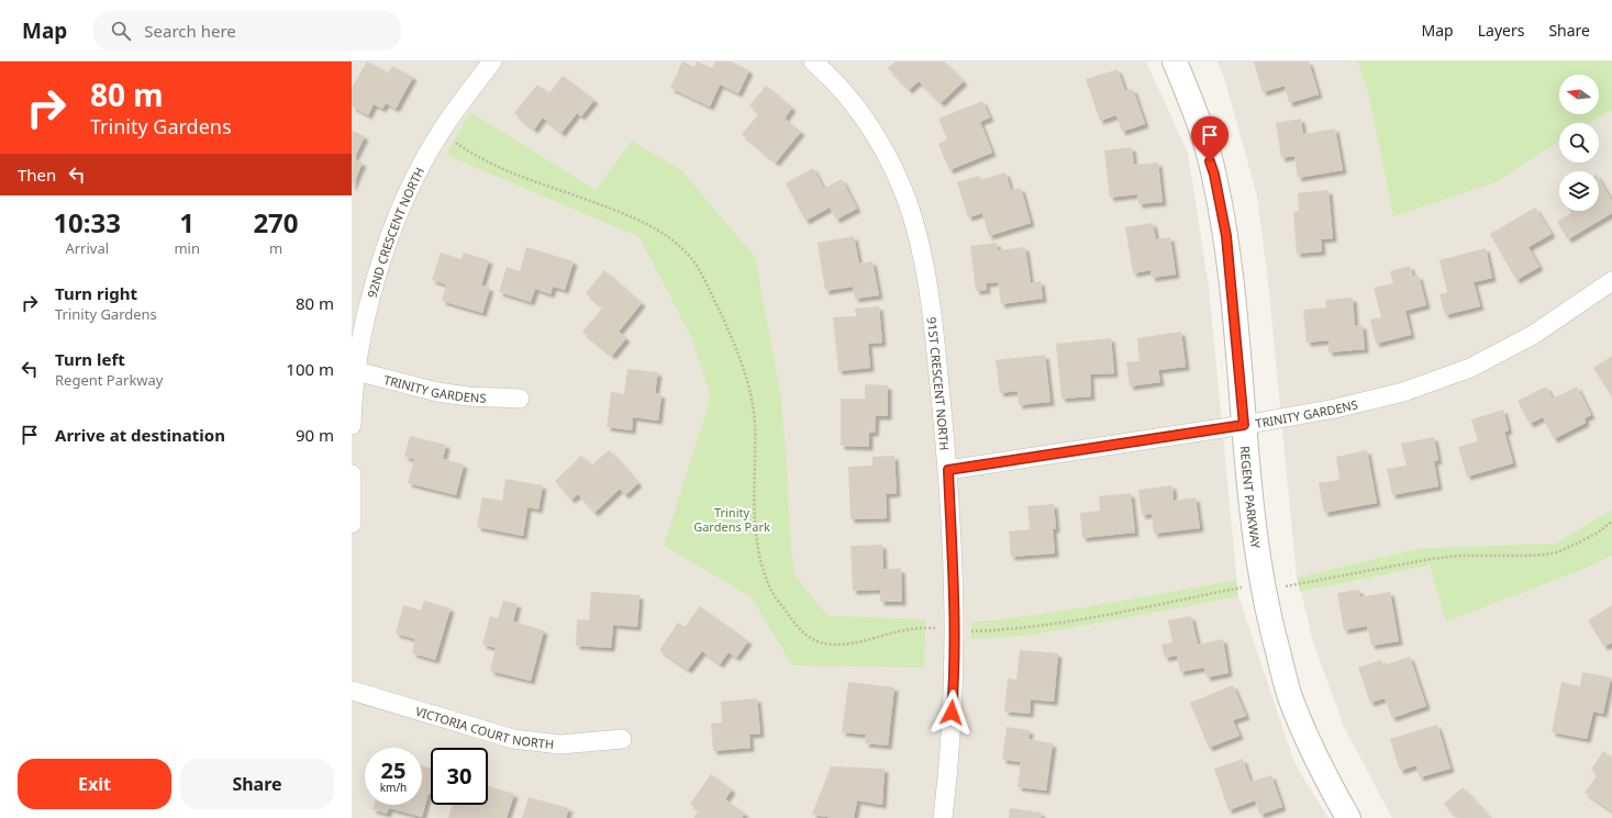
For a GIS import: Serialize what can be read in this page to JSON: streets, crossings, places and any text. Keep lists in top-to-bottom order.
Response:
{
  "streets": {
    "street": [
      "92ND CRESCENT NORTH",
      "91ST CRESCENT NORTH",
      "TRINITY GARDENS",
      "REGENT PARKWAY",
      "VICTORIA COURT NORTH"
    ]
  },
  "crossings": [
    ["92ND CRESCENT NORTH", "TRINITY GARDENS"],
    ["91ST CRESCENT NORTH", "TRINITY GARDENS"],
    ["TRINITY GARDENS", "REGENT PARKWAY"]
  ],
  "parks": ["Trinity Gardens Park"],
  "north": "left",
  "page": {
    "header": "Map",
    "search": "Search here",
    "nav": ["Map", "Layers", "Share"],
    "turn": ["80 m", "Trinity Gardens"],
    "then": "Then",
    "eta": [
      "10:33",
      "Arrival",
      "1",
      "min",
      "270",
      "m"
    ],
    "list": [
      {
        "name": "Turn right",
        "note": "Trinity Gardens",
        "value": "80 m"
      },
      {
        "name": "Turn left",
        "note": "Regent Parkway",
        "value": "100 m"
      },
      {
        "name": "Arrive at destination",
        "value": "90 m"
      }
    ],
    "speed": "25 km/h",
    "limit": "30",
    "buttons": ["Exit", "Share"]
  }
}
